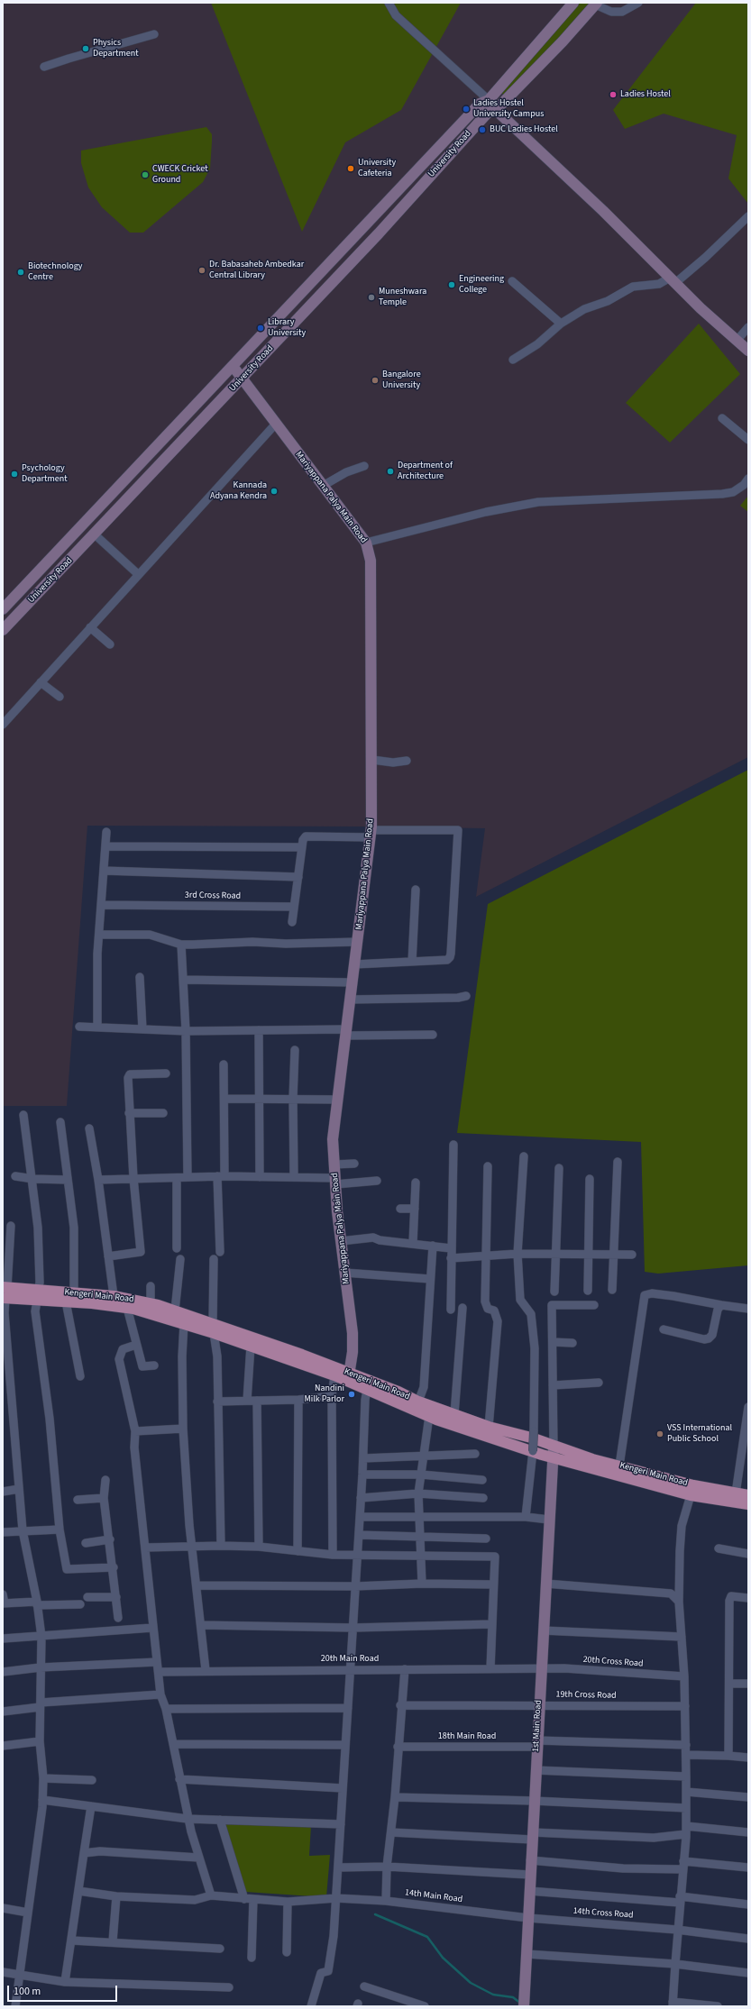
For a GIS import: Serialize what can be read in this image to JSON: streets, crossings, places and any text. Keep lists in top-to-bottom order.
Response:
{
  "streets": {
    "main road": ["Kengeri Main Road"],
    "street": [
      "University Road",
      "Mariyappana Palya Main Road",
      "3rd Cross Road",
      "20th Main Road",
      "20th Cross Road",
      "19th Cross Road",
      "1st Main Road",
      "18th Main Road",
      "14th Main Road",
      "14th Cross Road"
    ]
  },
  "crossings": [
    ["University Road", "Mariyappana Palya Main Road"],
    ["Mariyappana Palya Main Road", "Kengeri Main Road"],
    ["Kengeri Main Road", "1st Main Road"],
    ["20th Main Road", "20th Cross Road"],
    ["20th Main Road", "1st Main Road"],
    ["20th Cross Road", "1st Main Road"],
    ["19th Cross Road", "1st Main Road"],
    ["1st Main Road", "18th Main Road"],
    ["1st Main Road", "14th Main Road"],
    ["1st Main Road", "14th Cross Road"],
    ["14th Main Road", "14th Cross Road"]
  ],
  "places": [
    "Physics Department",
    "Ladies Hostel",
    "Ladies Hostel University Campus",
    "BUC Ladies Hostel",
    "University Cafeteria",
    "CWECK Cricket Ground",
    "Dr. Babasaheb Ambedkar Central Library",
    "Biotechnology Centre",
    "Engineering College",
    "Muneshwara Temple",
    "Library University",
    "Bangalore University",
    "Department of Architecture",
    "Psychology Department",
    "Kannada Adyana Kendra",
    "Nandini Milk Parlor",
    "VSS International Public School"
  ],
  "scale_bar": "100 m"
}
